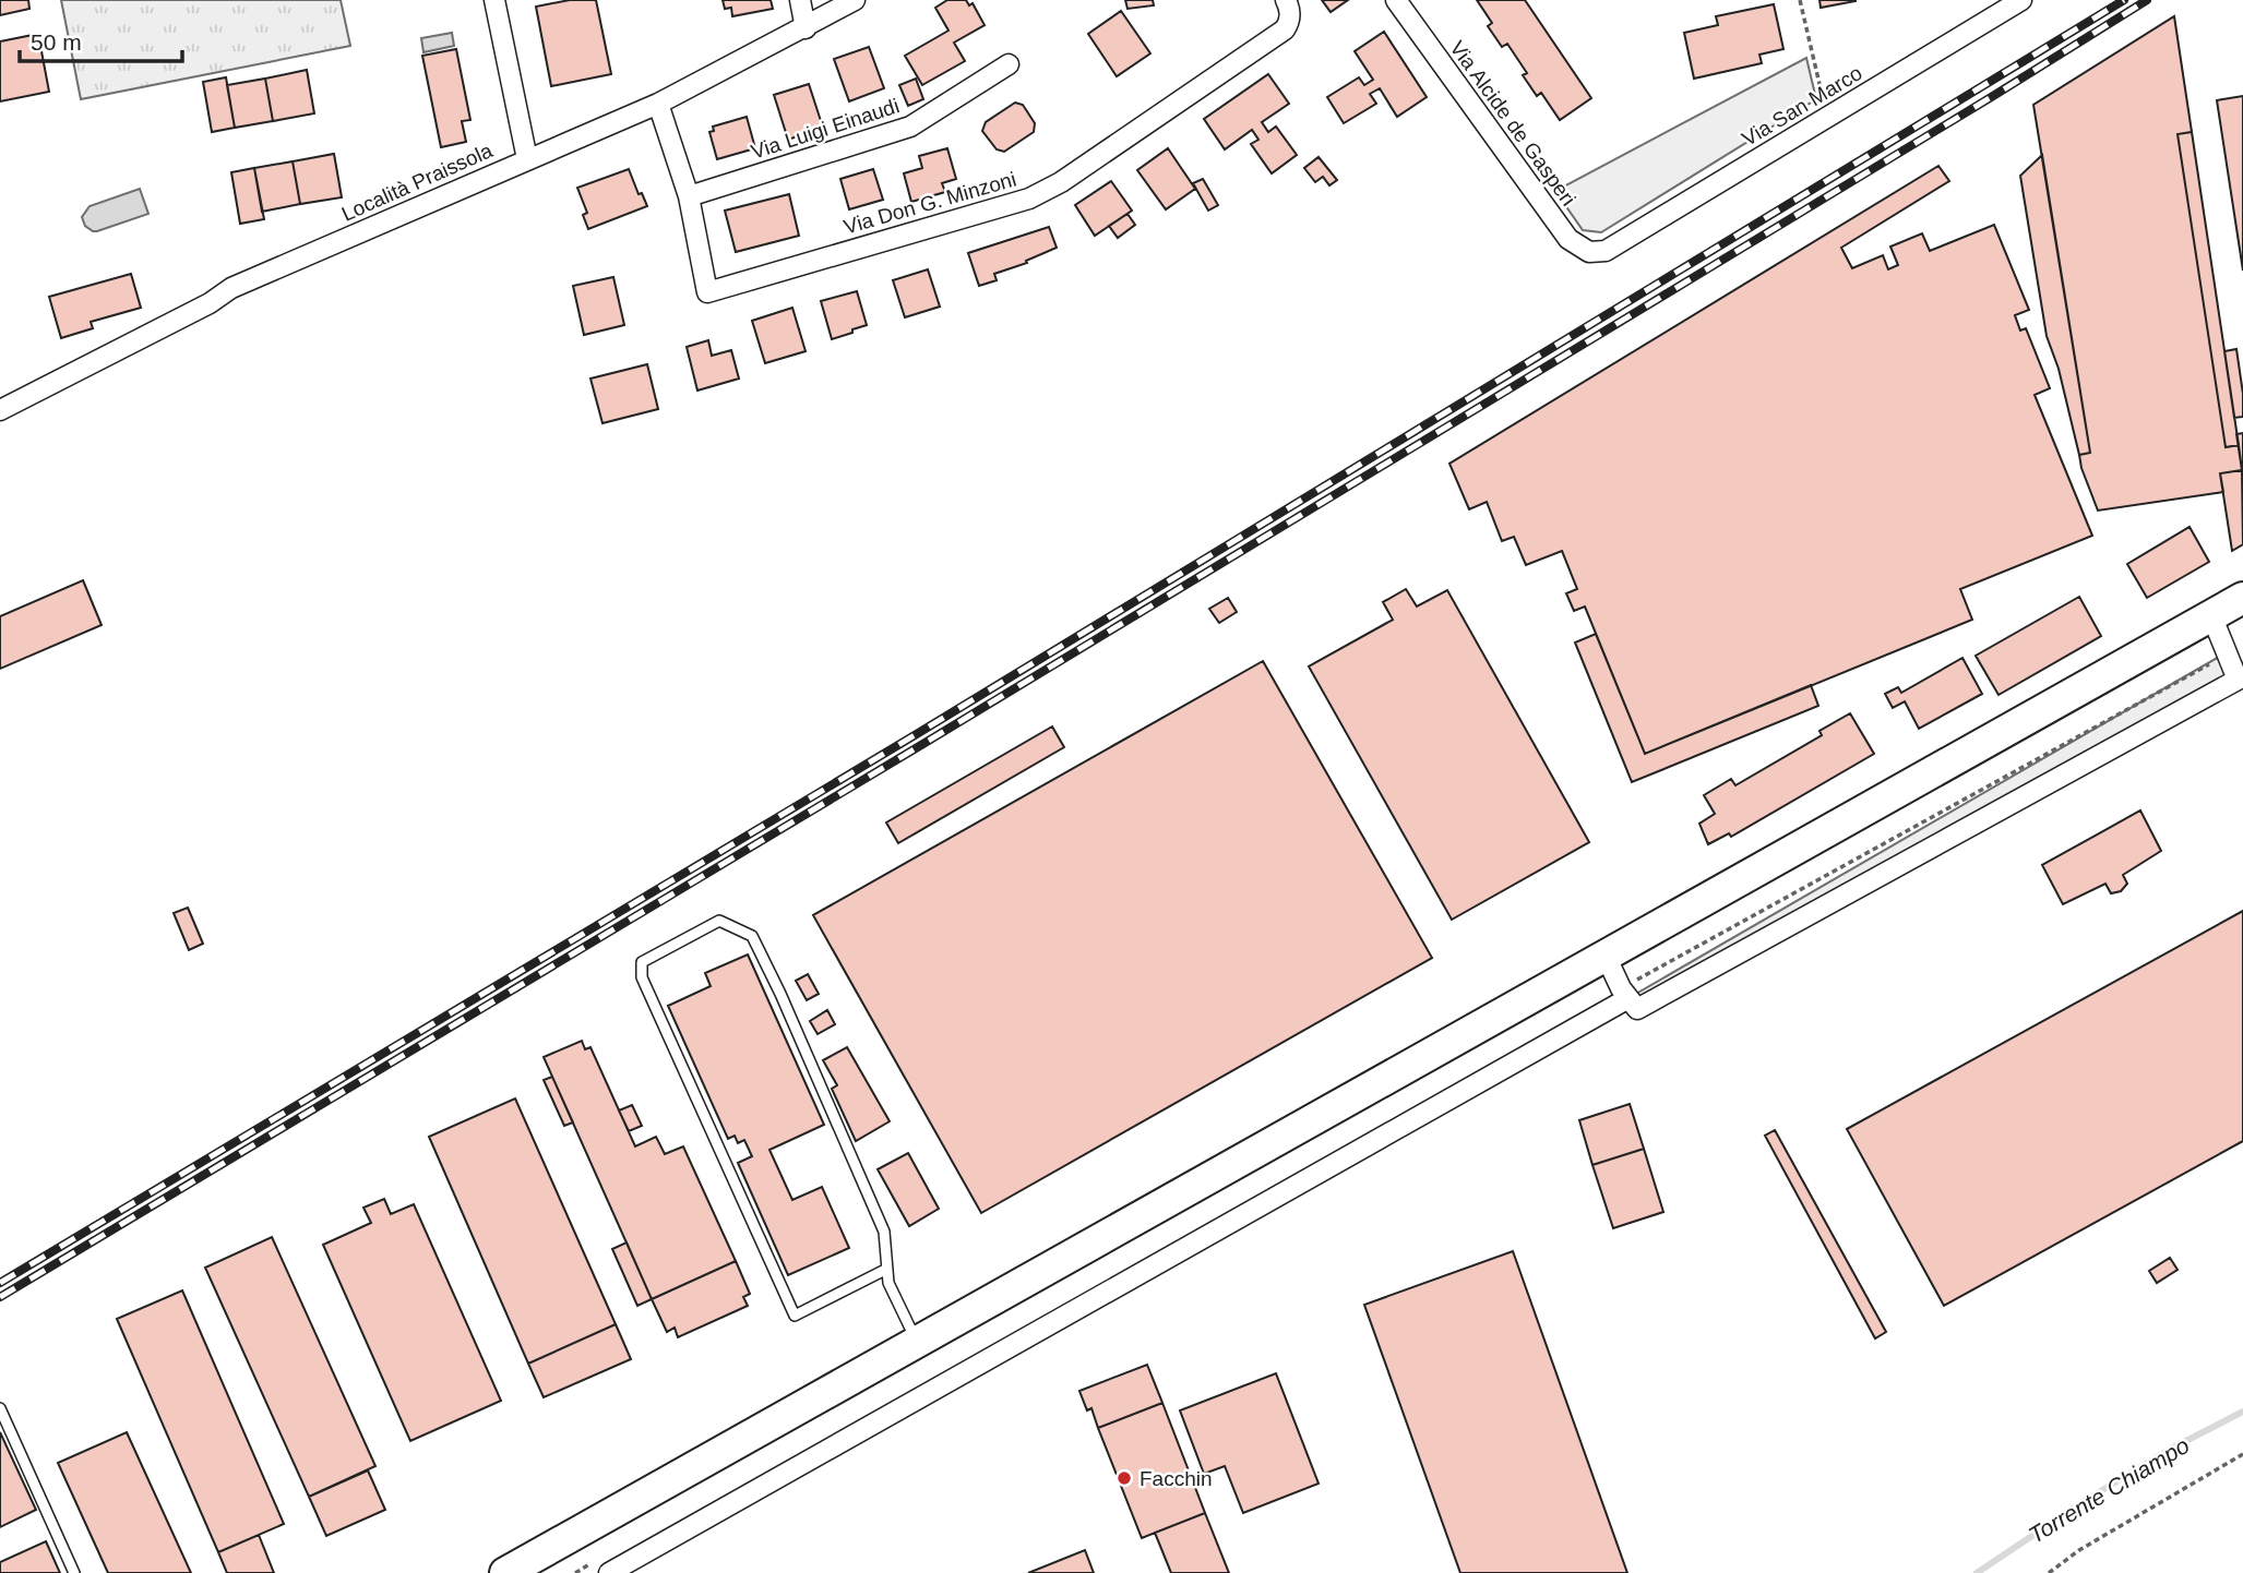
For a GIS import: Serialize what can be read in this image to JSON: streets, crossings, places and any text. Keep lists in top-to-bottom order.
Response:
{
  "streets": {
    "street": [
      "Via San Marco",
      "Via Alcide de Gasperi",
      "Via Luigi Einaudi",
      "Località Praissola",
      "Via Don G. Minzoni"
    ]
  },
  "crossings": [
    ["Via San Marco", "Via Alcide de Gasperi"],
    ["Via Luigi Einaudi", "Via Don G. Minzoni"],
    ["Località Praissola", "Via Don G. Minzoni"]
  ],
  "water": ["Torrente Chiampo"],
  "places": ["Facchin"],
  "scale_bar": "50 m"
}
